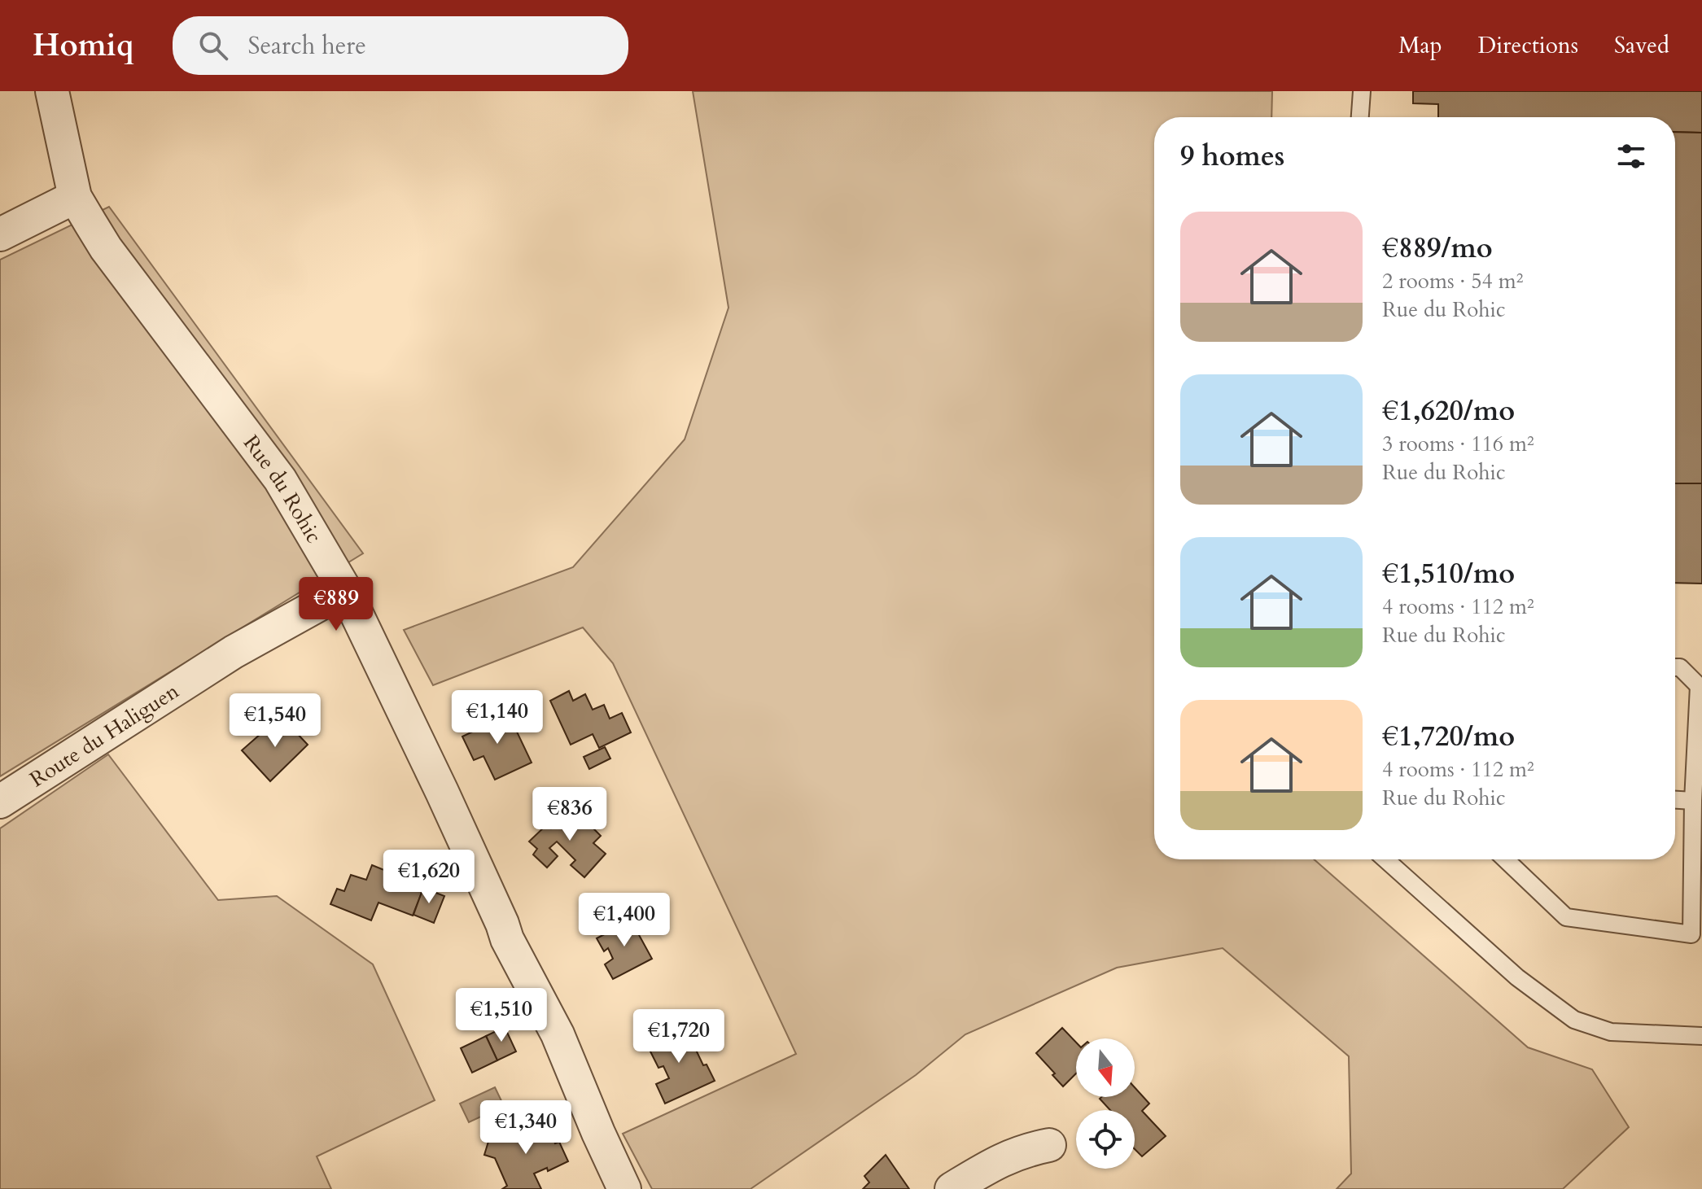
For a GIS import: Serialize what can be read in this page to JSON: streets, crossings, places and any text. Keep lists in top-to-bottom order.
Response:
{
  "streets": {
    "street": ["Rue du Rohic", "Route du Haliguen"]
  },
  "crossings": [
    ["Rue du Rohic", "Route du Haliguen"]
  ],
  "north": "bottom",
  "page": {
    "header": "Homiq",
    "search": "Search here",
    "nav": ["Map", "Directions", "Saved"],
    "heading": "9 homes",
    "list": [
      {
        "name": "€889/mo",
        "note": "2 rooms · 54 m² · Rue du Rohic"
      },
      {
        "name": "€1,620/mo",
        "note": "3 rooms · 116 m² · Rue du Rohic"
      },
      {
        "name": "€1,510/mo",
        "note": "4 rooms · 112 m² · Rue du Rohic"
      },
      {
        "name": "€1,720/mo",
        "note": "4 rooms · 112 m² · Rue du Rohic"
      }
    ],
    "price": [
      "€889",
      "€1,140",
      "€1,540",
      "€836",
      "€1,620",
      "€1,400",
      "€1,510",
      "€1,720",
      "€1,340"
    ]
  }
}
